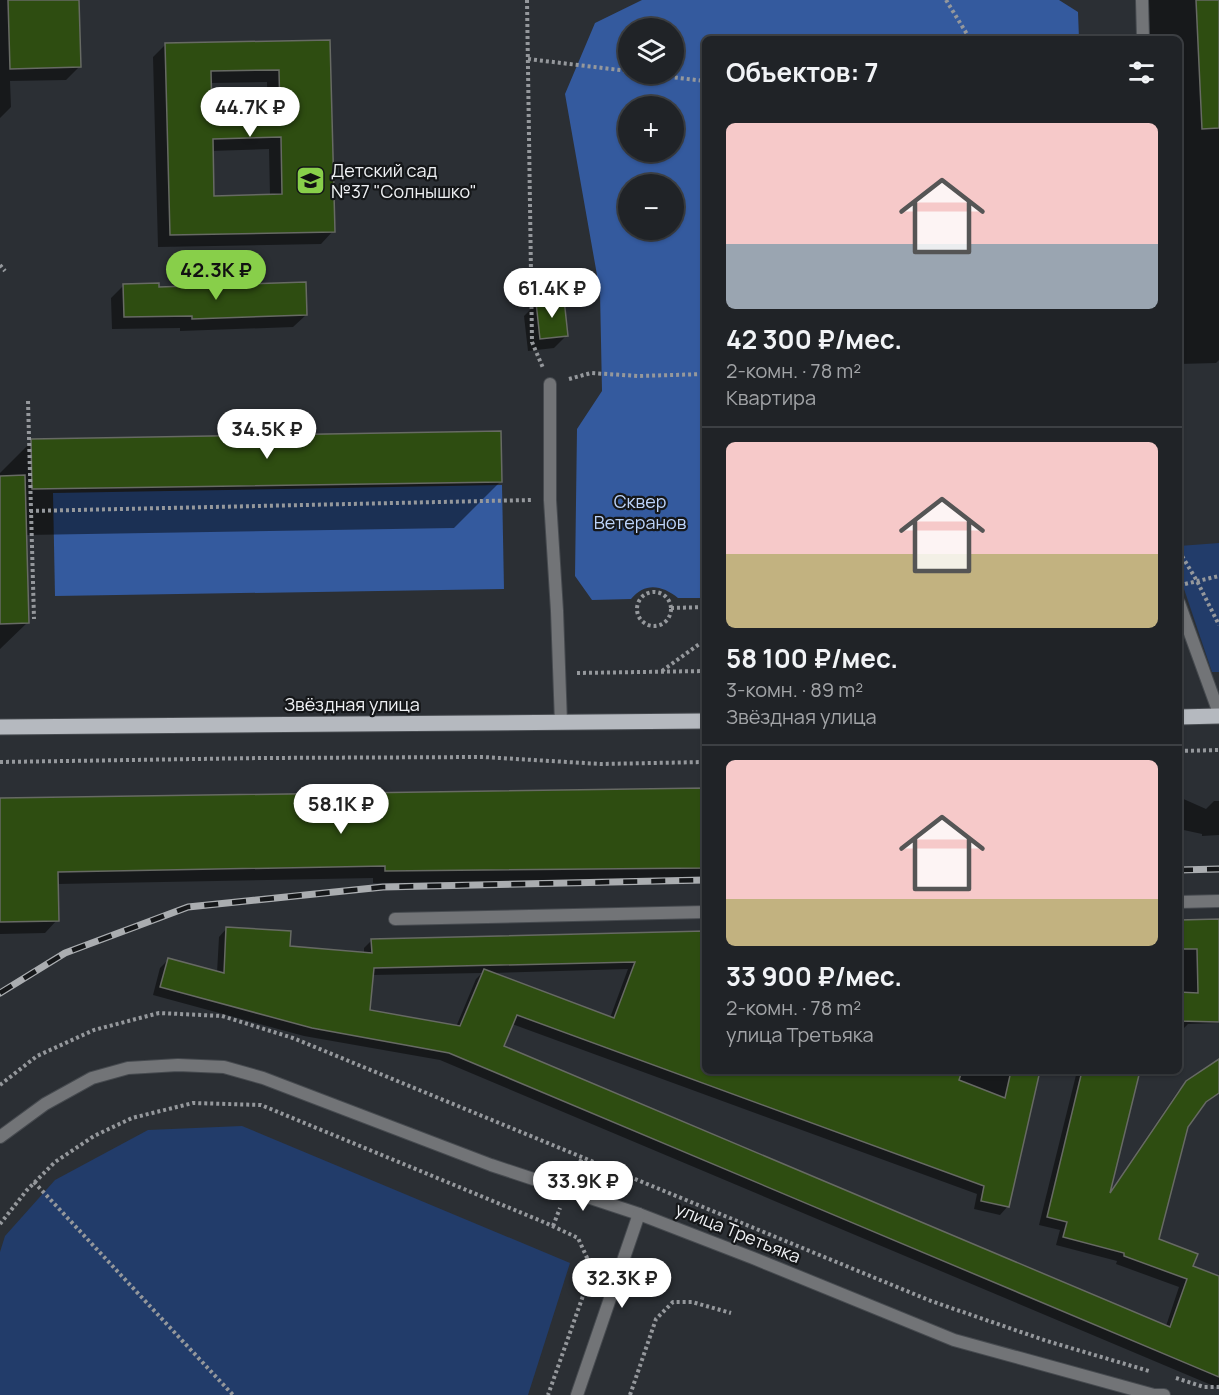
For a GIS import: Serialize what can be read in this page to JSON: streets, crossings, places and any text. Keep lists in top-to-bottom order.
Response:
{
  "streets": {
    "main road": ["Звёздная улица"],
    "street": ["улица Третьяка"]
  },
  "parks": ["Сквер Ветеранов"],
  "places": {
    "school or university": ["Детский сад №37 \"Солнышко\""]
  },
  "page": {
    "map_buttons": ["+", "−"],
    "heading": "Объектов: 7",
    "price": [
      "44.7K ₽",
      "42.3K ₽",
      "61.4K ₽",
      "34.5K ₽",
      "58.1K ₽",
      "33.9K ₽",
      "32.3K ₽"
    ],
    "list": [
      {
        "name": "42 300 ₽/мес.",
        "note": "2-комн. · 78 m² · Квартира"
      },
      {
        "name": "58 100 ₽/мес.",
        "note": "3-комн. · 89 m² · Звёздная улица"
      },
      {
        "name": "33 900 ₽/мес.",
        "note": "2-комн. · 78 m² · улица Третьяка"
      }
    ]
  }
}
